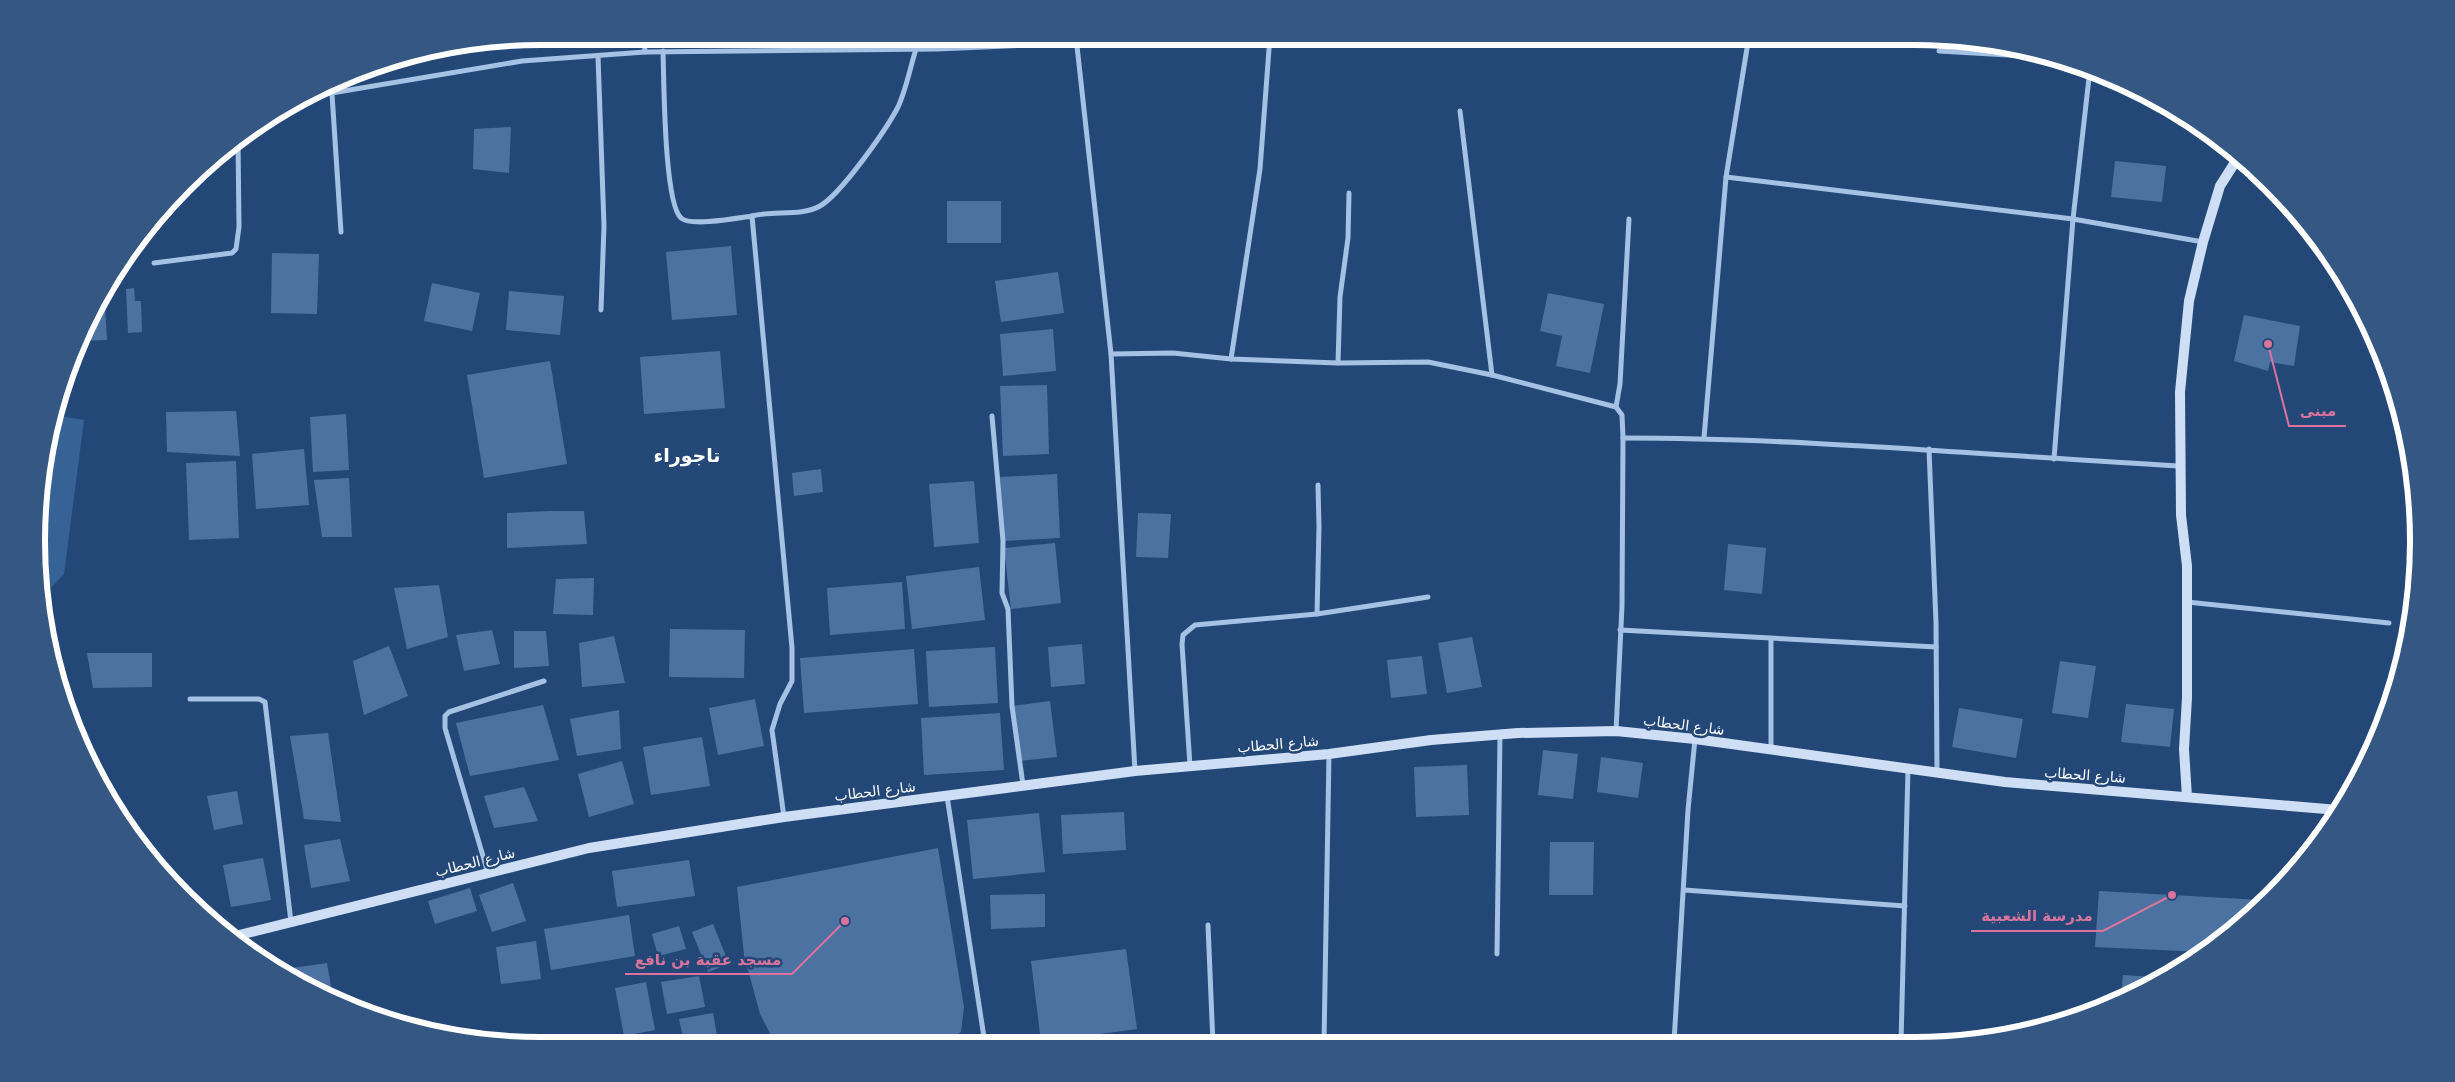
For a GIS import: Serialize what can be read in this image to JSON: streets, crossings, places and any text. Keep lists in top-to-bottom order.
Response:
{
  "streets": {
    "street": ["شارع الحطاب"]
  },
  "districts": ["تاجوراء"],
  "places": ["مبنى", "مدرسة الشعبية", "مسجد عقبة بن نافع"]
}
